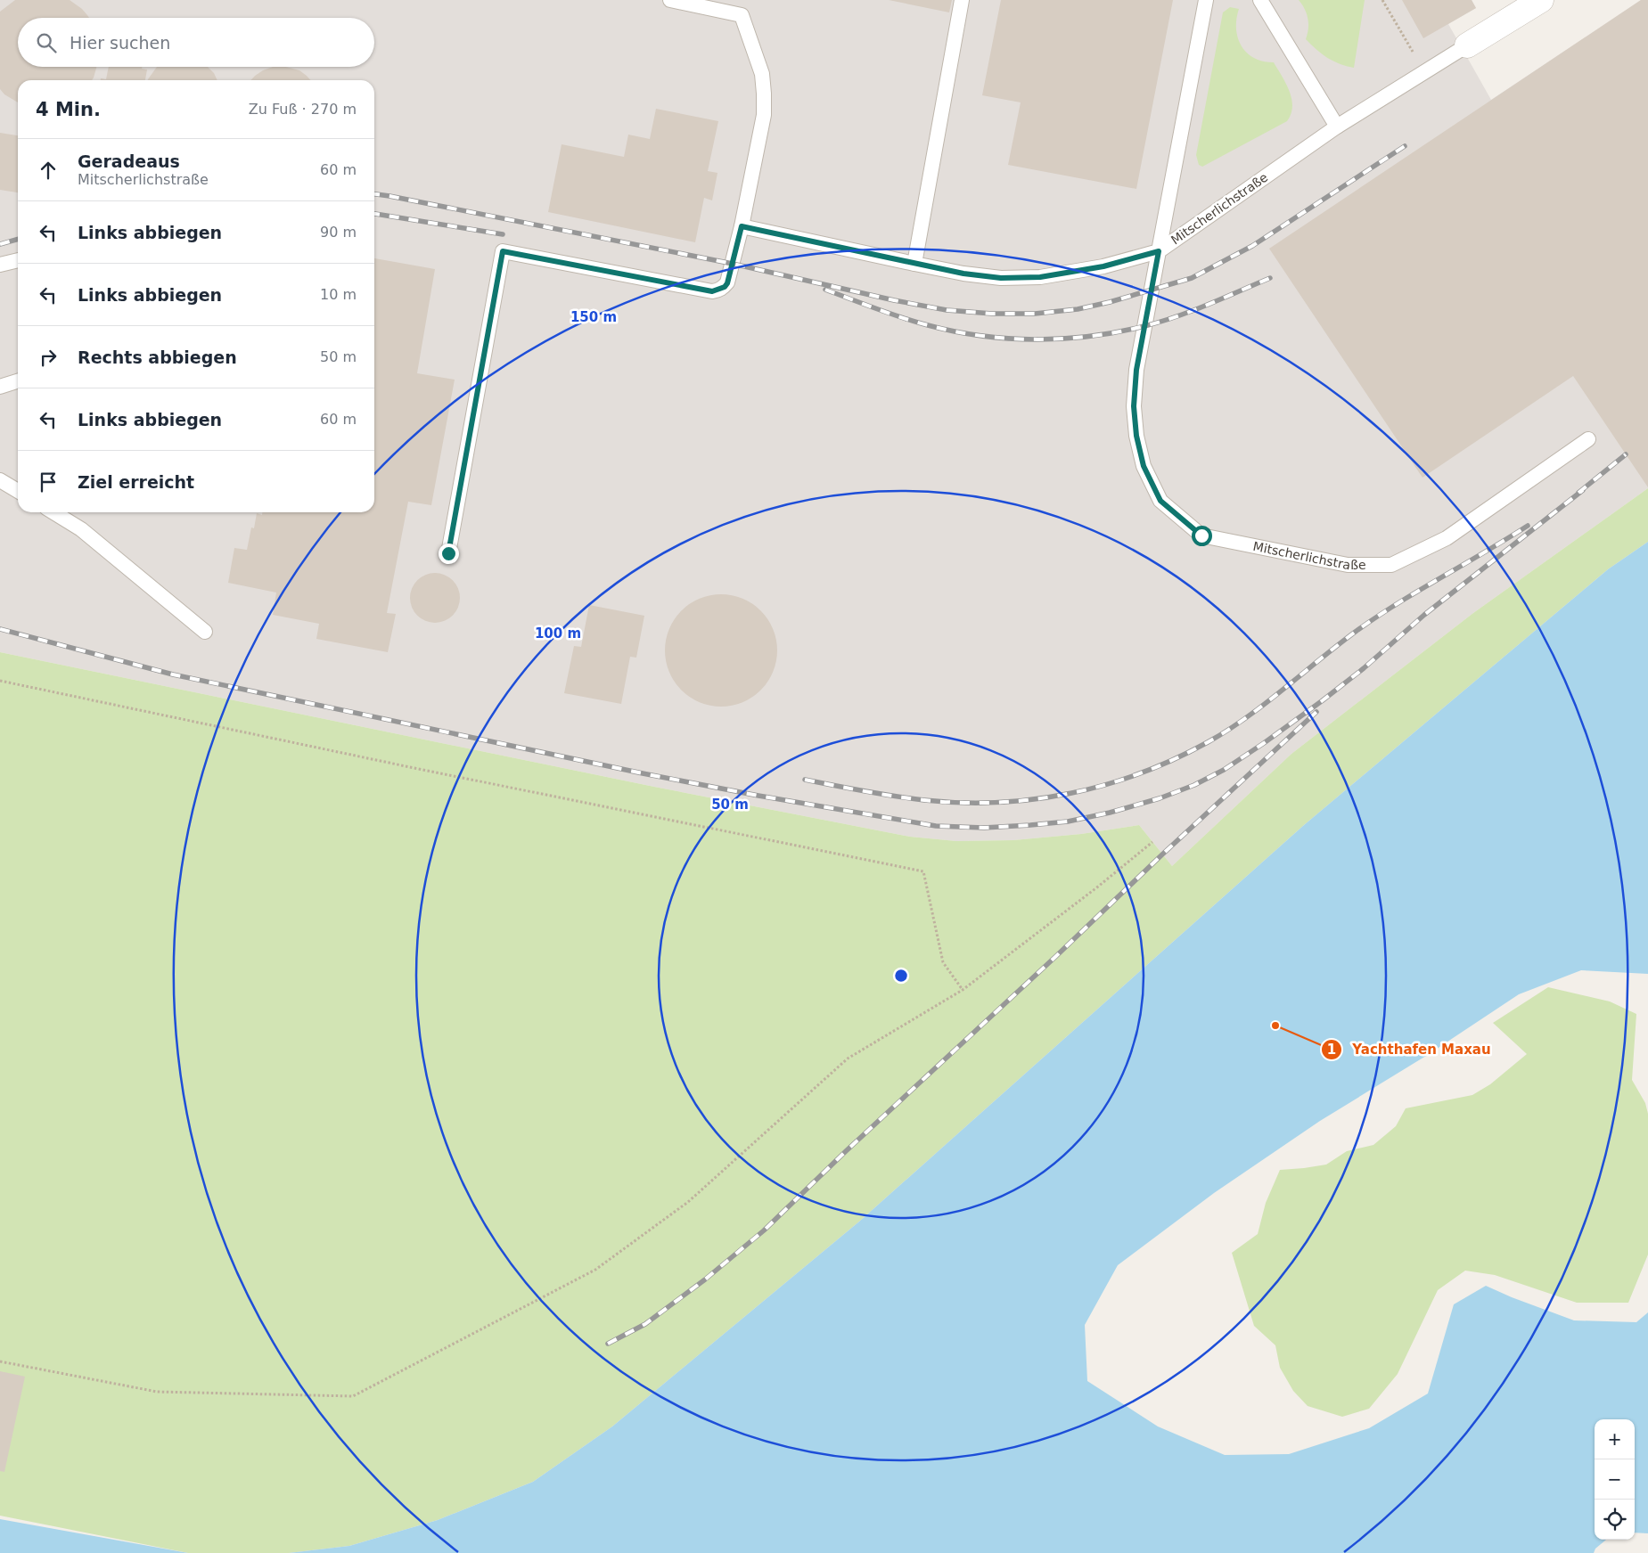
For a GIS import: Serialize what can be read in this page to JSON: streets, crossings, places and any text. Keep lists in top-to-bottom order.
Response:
{
  "streets": {
    "street": ["Mitscherlichstraße"]
  },
  "places": ["Yachthafen Maxau"],
  "page": {
    "search": "Hier suchen",
    "heading": ["4 Min.", "Zu Fuß · 270 m"],
    "list": [
      ["Geradeaus", "Mitscherlichstraße", "60 m"],
      ["Links abbiegen", "90 m"],
      ["Links abbiegen", "10 m"],
      ["Rechts abbiegen", "50 m"],
      ["Links abbiegen", "60 m"],
      "Ziel erreicht"
    ],
    "map_buttons": ["+", "−"]
  },
  "rings": ["150 m", "100 m", "50 m"]
}
